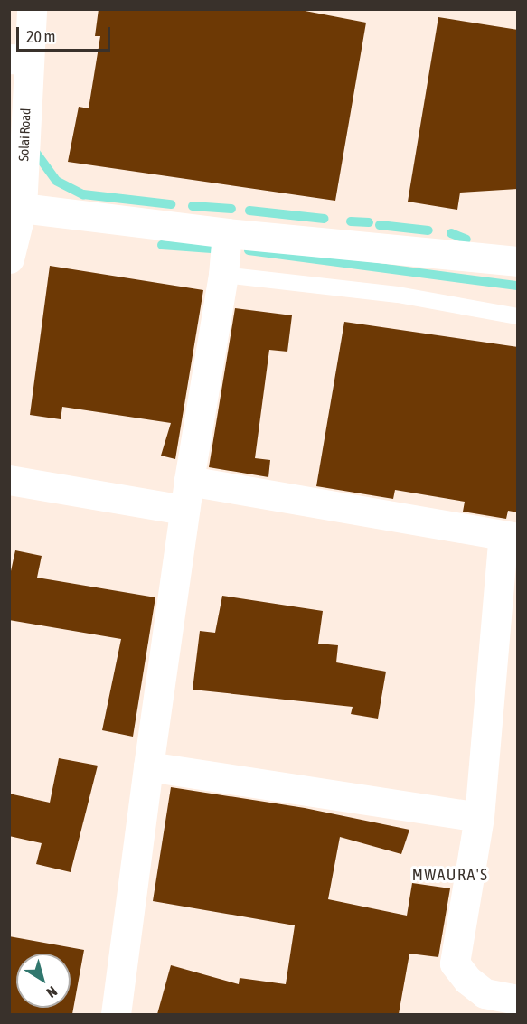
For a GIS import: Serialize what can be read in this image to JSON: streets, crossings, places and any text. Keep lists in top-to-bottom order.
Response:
{
  "streets": {
    "main road": ["Solai Road"]
  },
  "districts": ["MWAURA'S"],
  "scale_bar": "20 m",
  "north": "bottom right"
}
